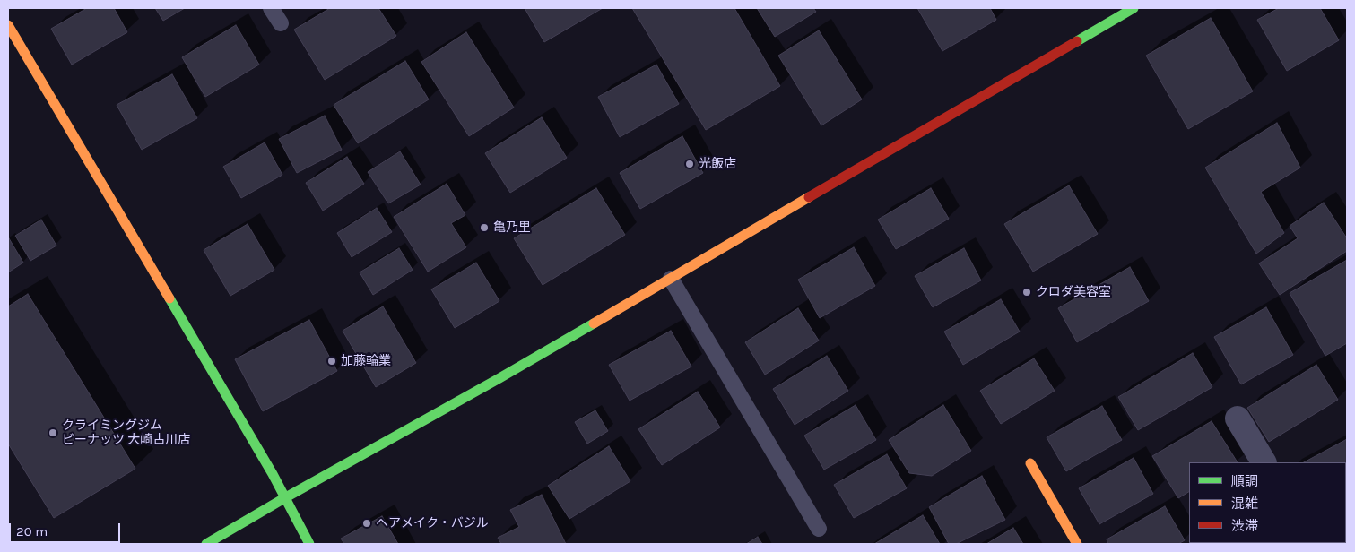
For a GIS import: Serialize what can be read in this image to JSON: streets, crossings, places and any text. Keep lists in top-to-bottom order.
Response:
{
  "places": [
    "光飯店",
    "亀乃里",
    "クロダ美容室",
    "加藤輪業",
    "クライミングジム ビーナッツ 大崎古川店",
    "ヘアメイク・バジル"
  ],
  "legend": ["順調", "混雑", "渋滞"],
  "scale_bar": "20 m"
}
